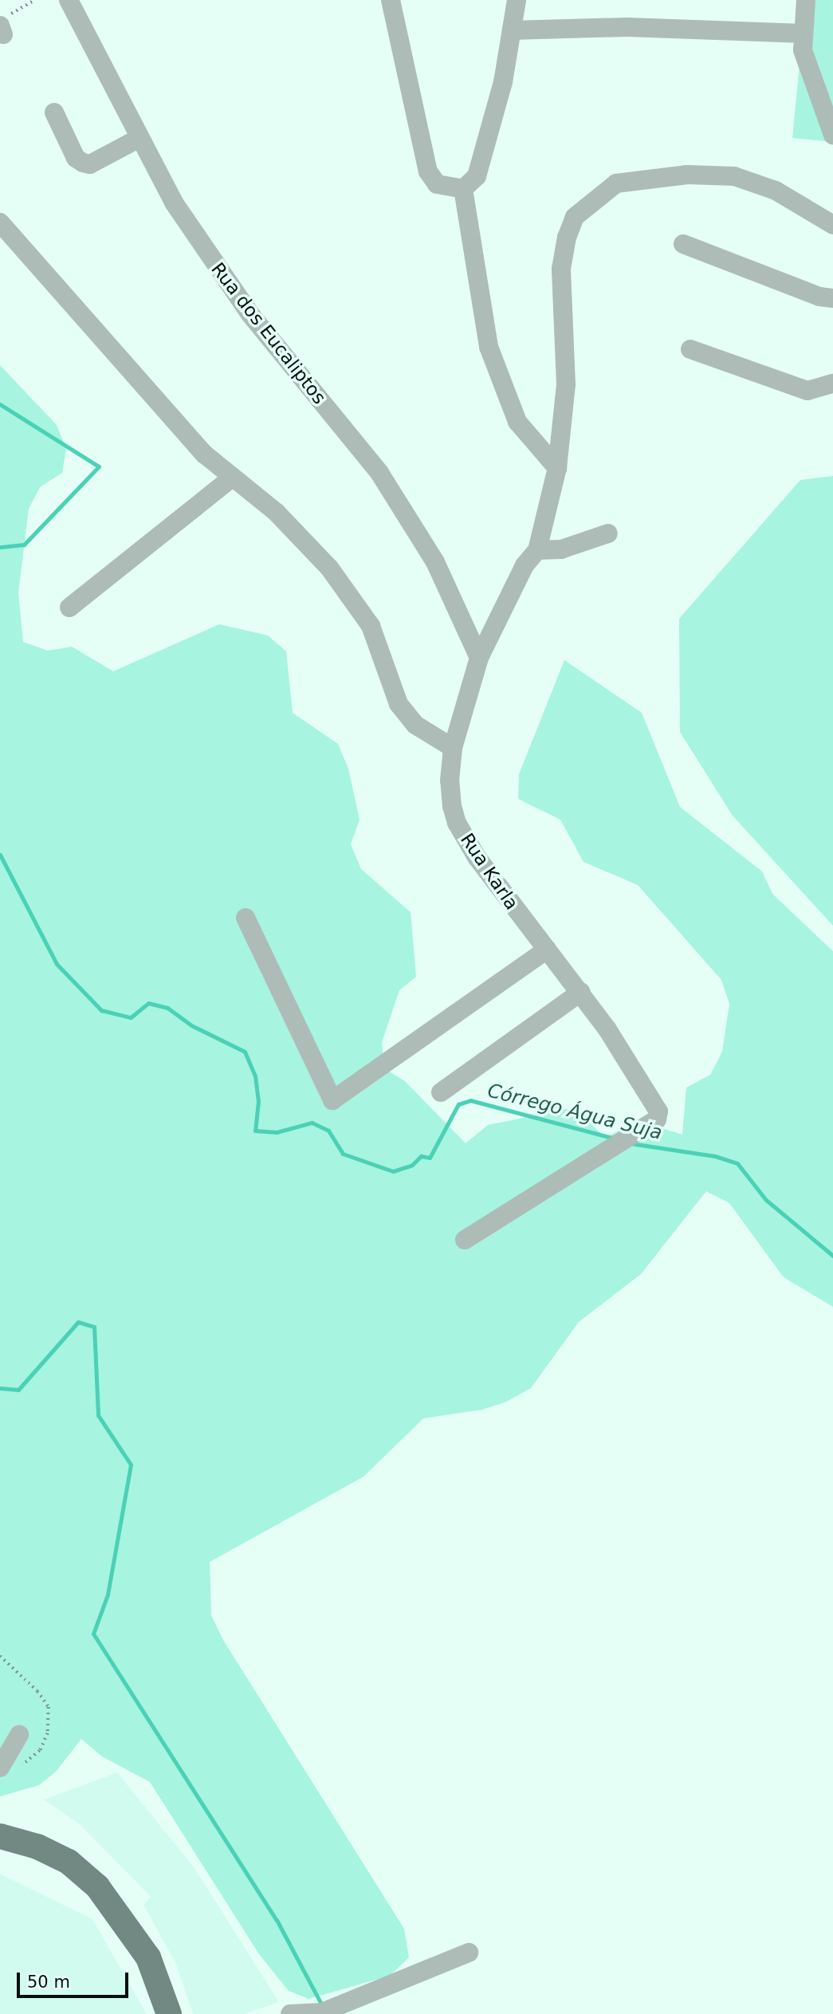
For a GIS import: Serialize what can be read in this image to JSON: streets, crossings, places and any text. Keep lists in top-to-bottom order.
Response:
{
  "streets": {
    "street": ["Rua dos Eucaliptos", "Rua Karla"]
  },
  "crossings": [
    ["Rua dos Eucaliptos", "Rua Karla"]
  ],
  "water": ["Córrego Água Suja"],
  "scale_bar": "50 m"
}
